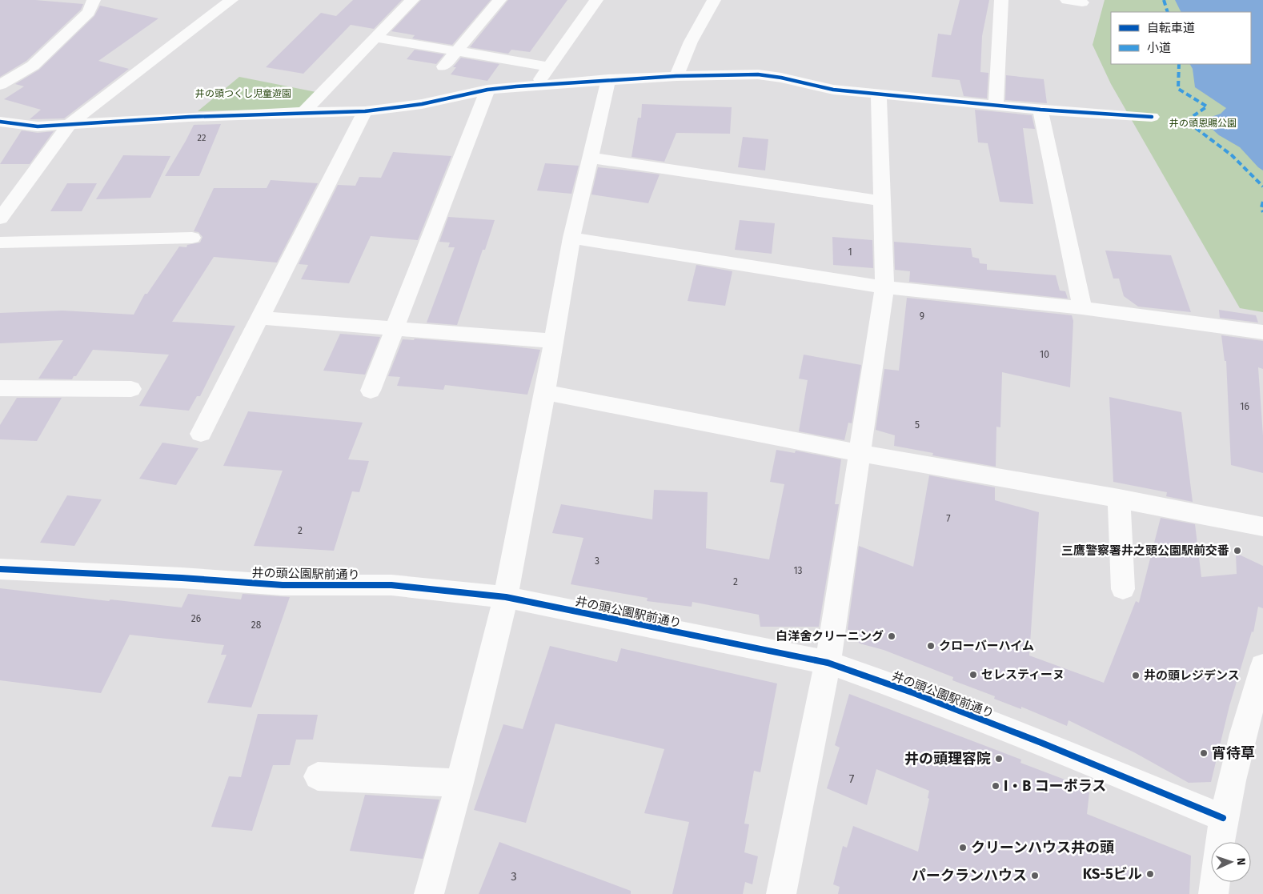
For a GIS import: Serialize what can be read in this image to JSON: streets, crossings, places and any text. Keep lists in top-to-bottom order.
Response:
{
  "streets": {
    "street": ["井の頭公園駅前通り"]
  },
  "parks": ["井の頭つくし児童遊園", "井の頭恩賜公園"],
  "places": [
    "三鷹警察署井之頭公園駅前交番",
    "白洋舍クリーニング",
    "クローバーハイム",
    "セレスティーヌ",
    "井の頭レジデンス",
    "宵待草",
    "井の頭理容院",
    "I・B コーポラス",
    "クリーンハウス井の頭",
    "KS-5ビル",
    "パークランハウス"
  ],
  "house_numbers": [
    "22",
    "1",
    "9",
    "10",
    "16",
    "5",
    "7",
    "2",
    "3",
    "13",
    "2",
    "26",
    "28",
    "7",
    "3"
  ],
  "legend": ["自転車道", "小道"],
  "north": "right"
}
